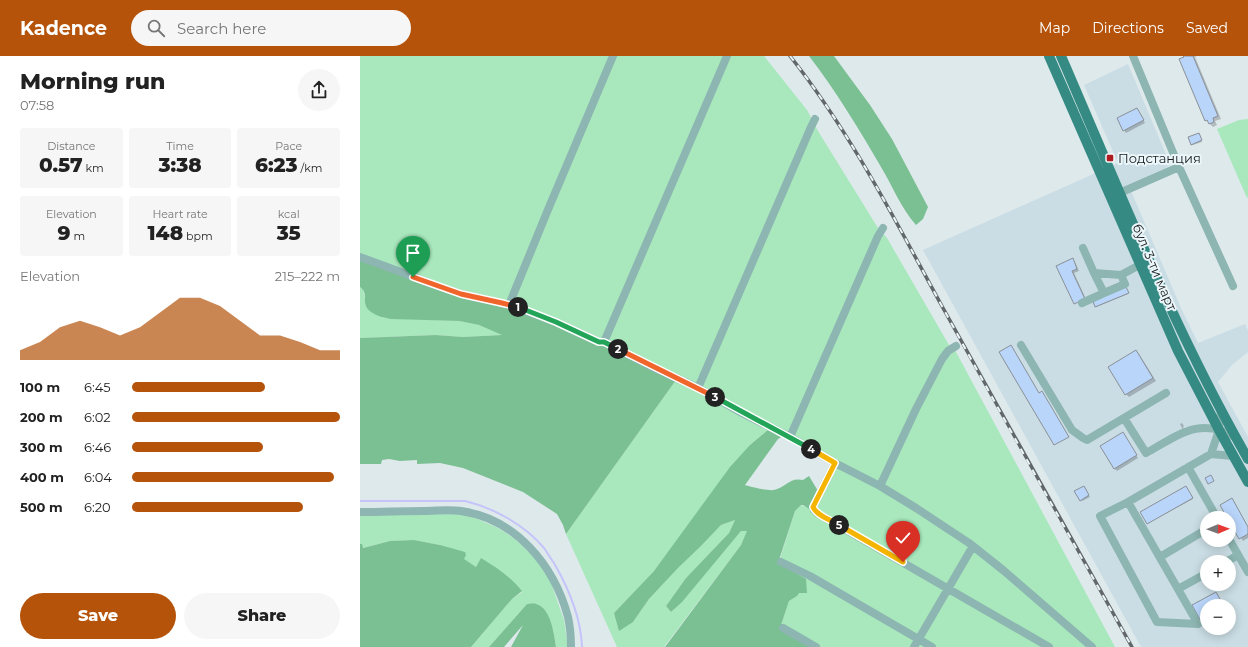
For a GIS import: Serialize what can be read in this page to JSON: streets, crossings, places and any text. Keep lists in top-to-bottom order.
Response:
{
  "streets": {
    "main road": ["бул. 3-ти март"]
  },
  "places": {
    "transit": ["Подстанция"]
  },
  "north": "right",
  "page": {
    "header": "Kadence",
    "search": "Search here",
    "nav": ["Map", "Directions", "Saved"],
    "heading": ["Morning run", "07:58"],
    "stats": [
      ["Distance", "0.57 km"],
      ["Time", "3:38"],
      ["Pace", "6:23 /km"],
      ["Elevation", "9 m"],
      ["Heart rate", "148 bpm"],
      ["kcal", "35"]
    ],
    "chart": ["Elevation", "215–222 m"],
    "pins": [
      "1",
      "2",
      "3",
      "4",
      "5"
    ],
    "list": [
      {
        "name": "100 m",
        "note": "6:45"
      },
      {
        "name": "200 m",
        "note": "6:02"
      },
      {
        "name": "300 m",
        "note": "6:46"
      },
      {
        "name": "400 m",
        "note": "6:04"
      },
      {
        "name": "500 m",
        "note": "6:20"
      }
    ],
    "map_buttons": ["+", "−"],
    "buttons": ["Save", "Share"]
  }
}
